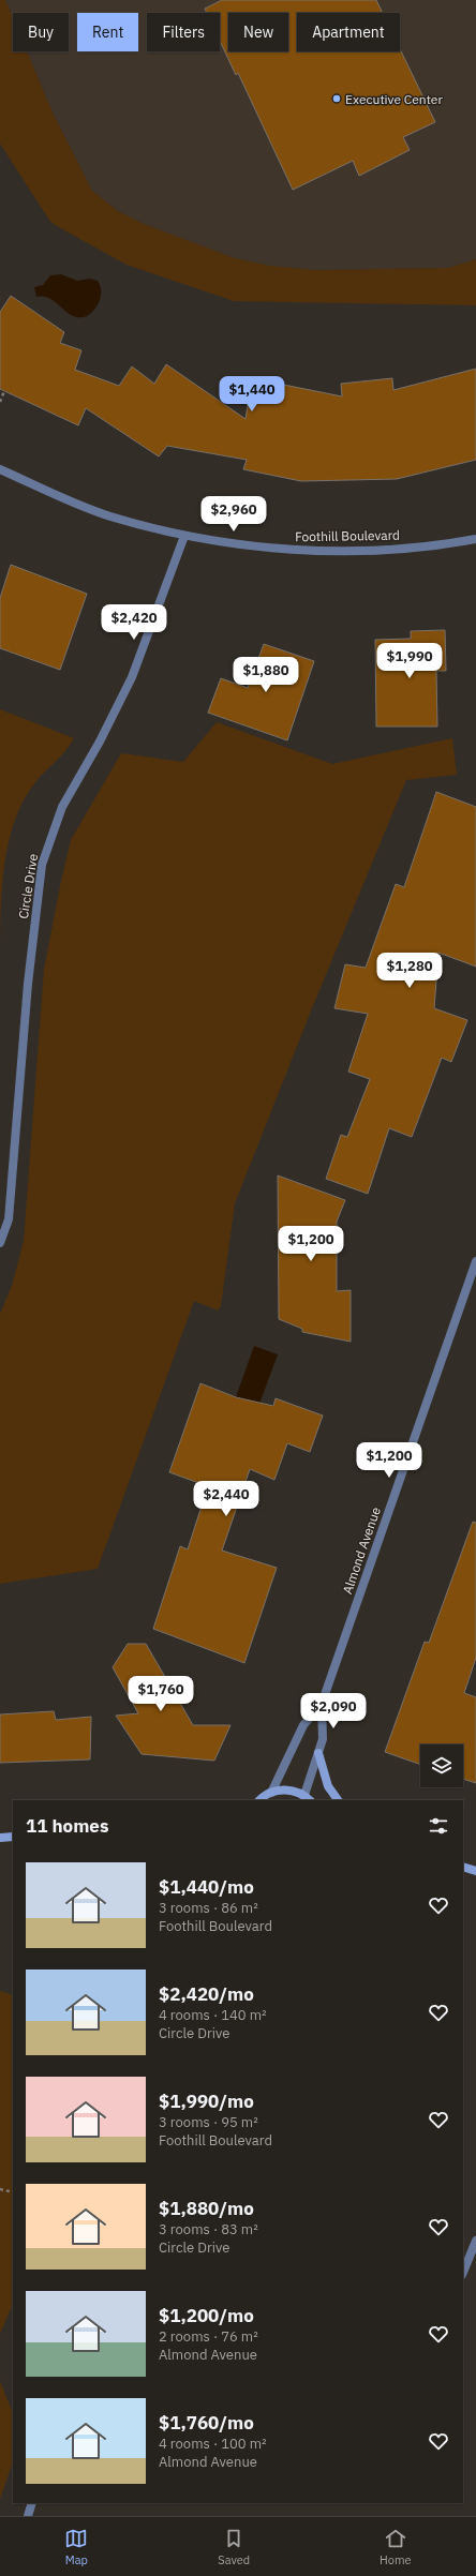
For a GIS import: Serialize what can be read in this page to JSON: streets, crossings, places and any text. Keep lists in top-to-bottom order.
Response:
{
  "streets": {
    "street": ["Foothill Boulevard", "Circle Drive", "Almond Avenue"]
  },
  "crossings": [
    ["Foothill Boulevard", "Circle Drive"]
  ],
  "places": ["Executive Center"],
  "page": {
    "chip": [
      "Buy",
      "Rent",
      "Filters",
      "New",
      "Apartment"
    ],
    "price": [
      "$1,440",
      "$2,960",
      "$2,420",
      "$1,990",
      "$1,880",
      "$1,280",
      "$1,200",
      "$1,200",
      "$2,440",
      "$1,760",
      "$2,090"
    ],
    "heading": "11 homes",
    "list": [
      {
        "name": "$1,440/mo",
        "note": "3 rooms · 86 m² · Foothill Boulevard"
      },
      {
        "name": "$2,420/mo",
        "note": "4 rooms · 140 m² · Circle Drive"
      },
      {
        "name": "$1,990/mo",
        "note": "3 rooms · 95 m² · Foothill Boulevard"
      },
      {
        "name": "$1,880/mo",
        "note": "3 rooms · 83 m² · Circle Drive"
      },
      {
        "name": "$1,200/mo",
        "note": "2 rooms · 76 m² · Almond Avenue"
      },
      {
        "name": "$1,760/mo",
        "note": "4 rooms · 100 m² · Almond Avenue"
      }
    ],
    "tabs": ["Map", "Saved", "Home"]
  }
}
